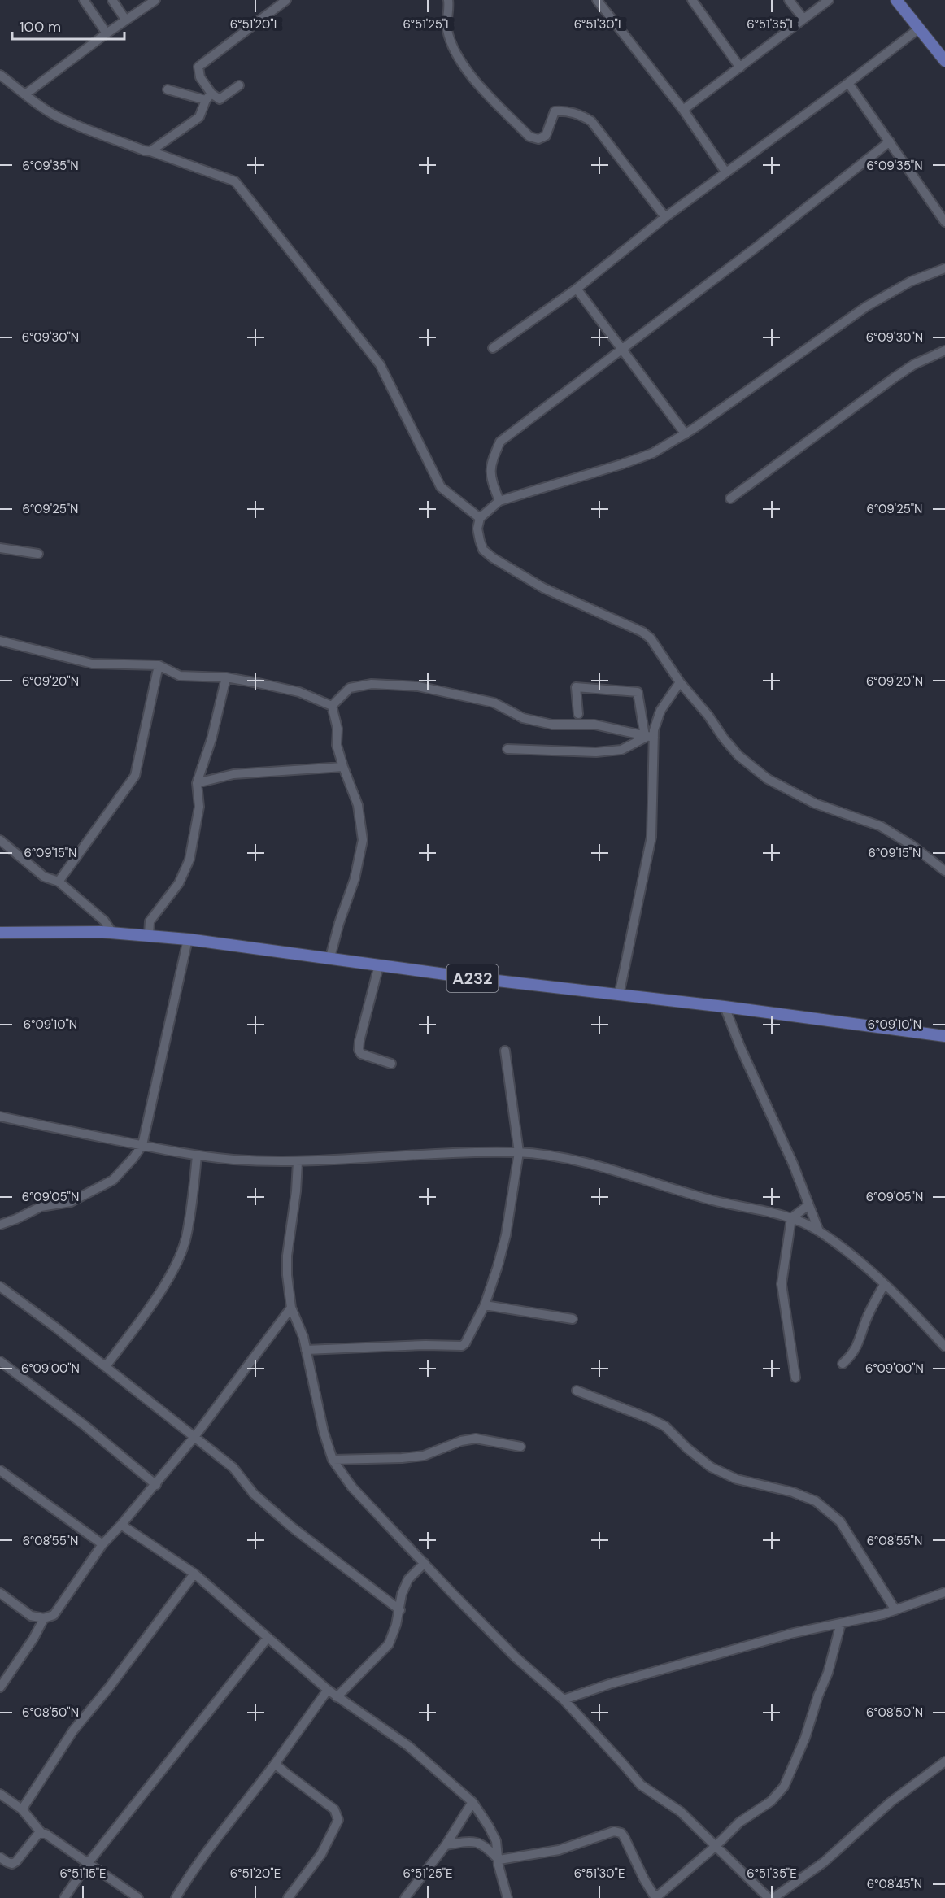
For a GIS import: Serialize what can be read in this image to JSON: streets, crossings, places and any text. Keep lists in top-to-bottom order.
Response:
{
  "streets": {
    "main road": ["A232"]
  },
  "scale_bar": "100 m",
  "coordinates": [
    "6°51'20\"E",
    "6°51'25\"E",
    "6°51'30\"E",
    "6°51'35\"E",
    "6°09'35\"N",
    "6°09'30\"N",
    "6°09'25\"N",
    "6°09'20\"N",
    "6°09'15\"N",
    "6°09'10\"N",
    "6°09'05\"N",
    "6°09'00\"N",
    "6°08'55\"N",
    "6°08'50\"N",
    "6°51'15\"E",
    "6°08'45\"N"
  ]
}
